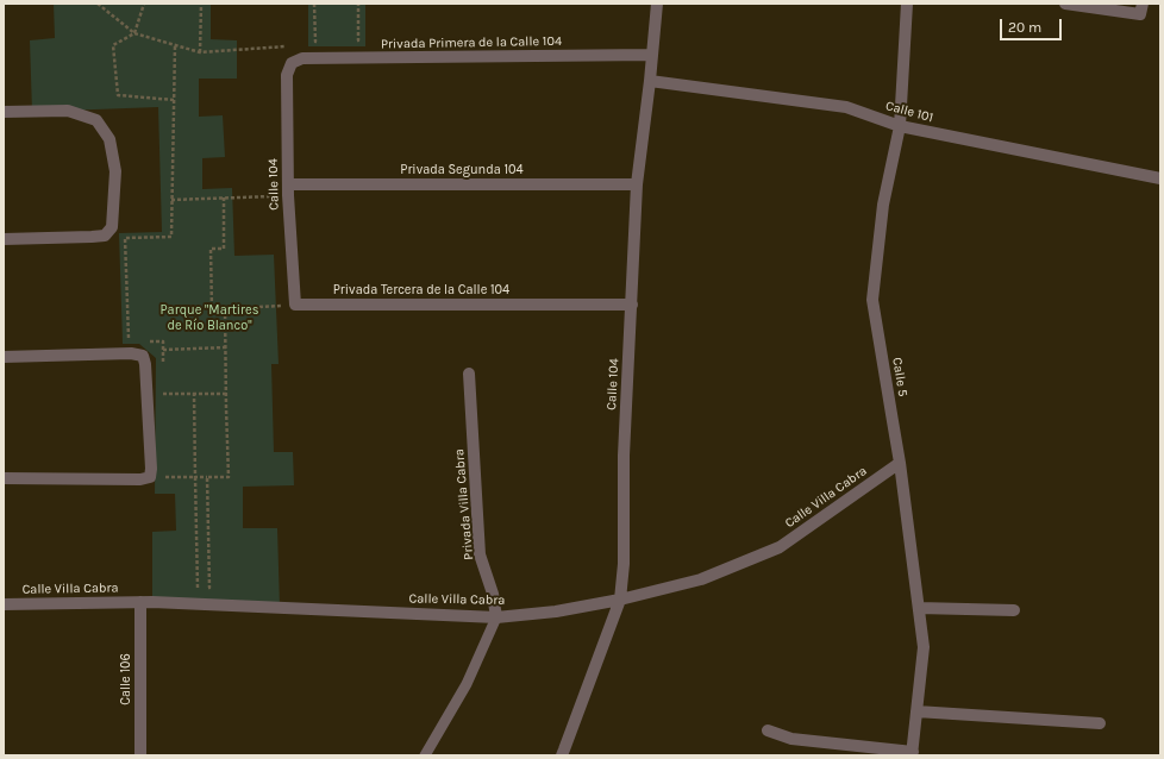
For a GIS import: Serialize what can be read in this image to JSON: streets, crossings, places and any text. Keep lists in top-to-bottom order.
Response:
{
  "streets": {
    "street": [
      "Privada Primera de la Calle 104",
      "Calle 101",
      "Privada Segunda 104",
      "Calle 104",
      "Privada Tercera de la Calle 104",
      "Calle 5",
      "Calle Villa Cabra",
      "Privada Villa Cabra",
      "Calle 106"
    ]
  },
  "crossings": [
    ["Privada Primera de la Calle 104", "Calle 104"],
    ["Calle 101", "Calle 104"],
    ["Calle 101", "Calle 5"],
    ["Privada Segunda 104", "Calle 104"],
    ["Calle 104", "Privada Tercera de la Calle 104"],
    ["Calle 104", "Calle Villa Cabra"],
    ["Calle 5", "Calle Villa Cabra"],
    ["Calle Villa Cabra", "Privada Villa Cabra"],
    ["Calle Villa Cabra", "Calle 106"]
  ],
  "parks": ["Parque \"Martires de Río Blanco\""],
  "scale_bar": "20 m"
}
